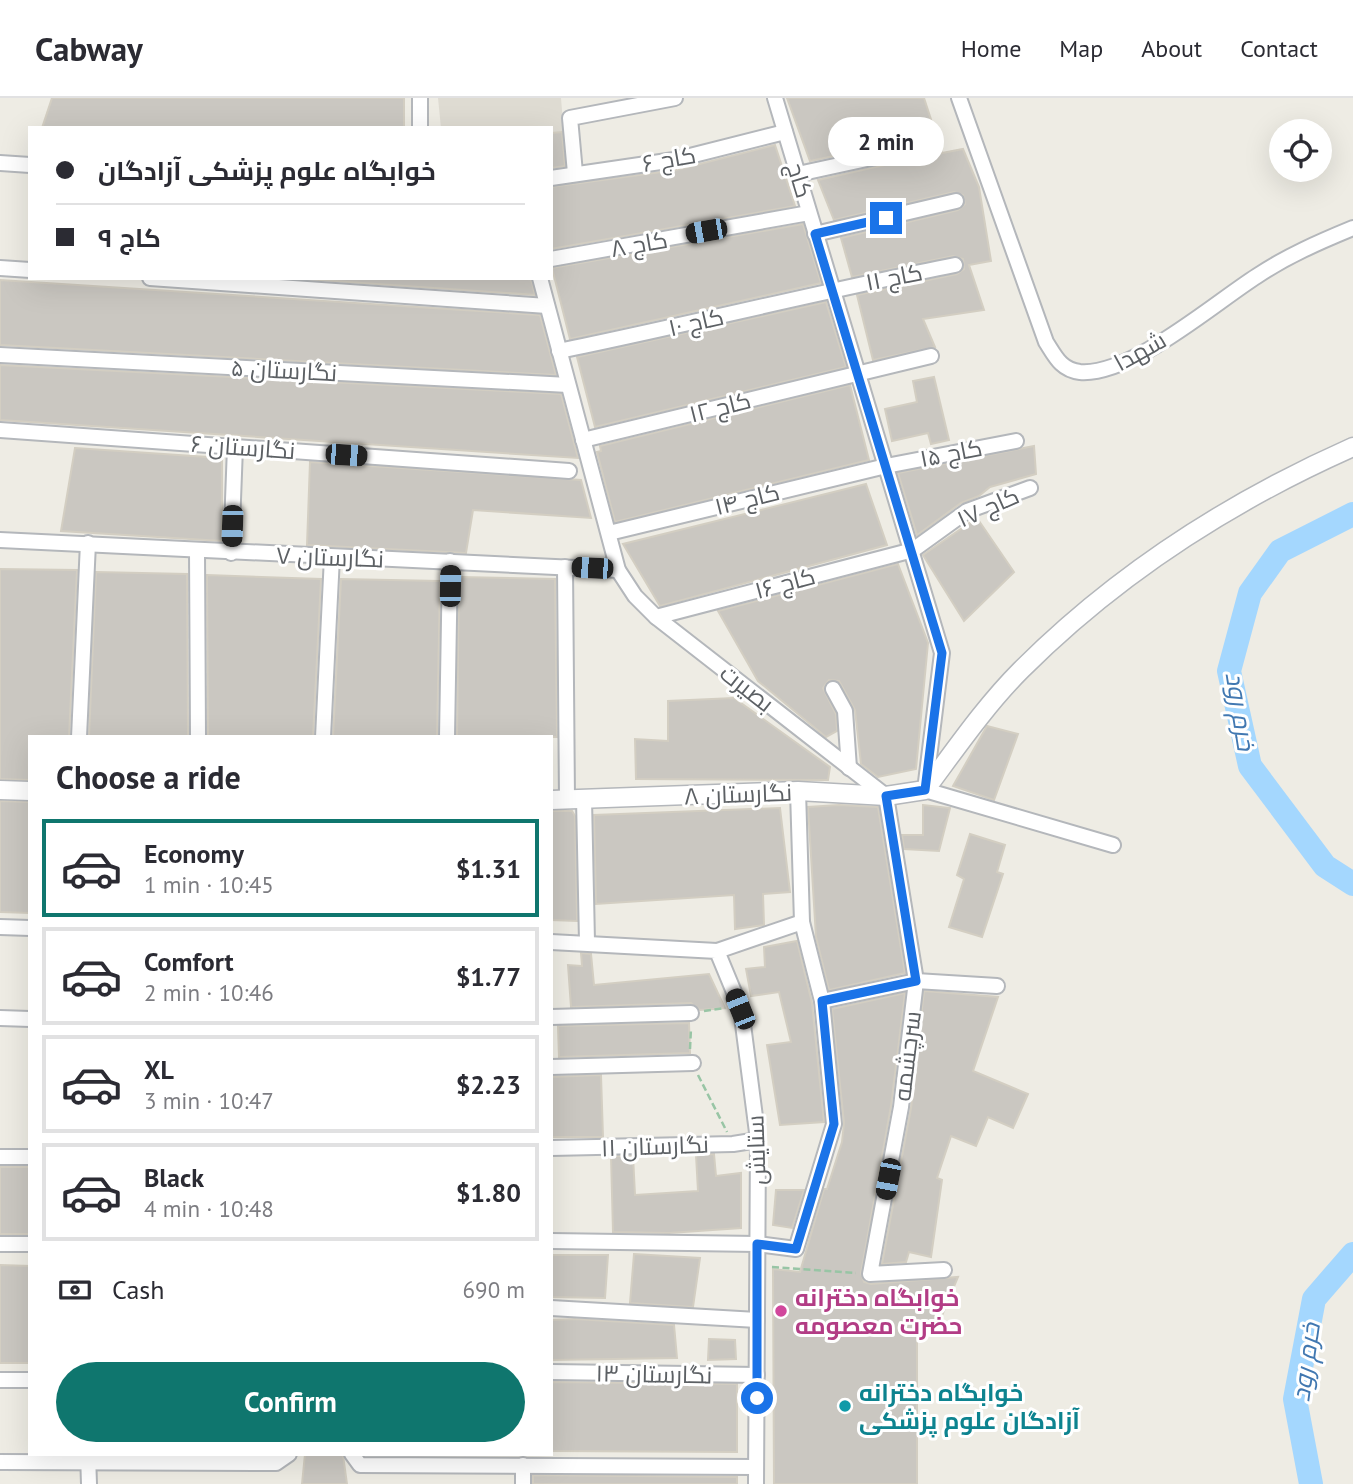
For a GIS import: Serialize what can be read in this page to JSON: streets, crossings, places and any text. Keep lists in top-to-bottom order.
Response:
{
  "streets": {
    "street": [
      "کاج ۶",
      "کاج",
      "کاج ۸",
      "کاج ۱۱",
      "کاج ۱۰",
      "شهدا",
      "نگارستان ۵",
      "کاج ۱۲",
      "نگارستان ۶",
      "کاج ۱۵",
      "کاج ۱۴",
      "کاج ۱۷",
      "نگارستان ۷",
      "کاج ۱۶",
      "بصیرت",
      "نگارستان ۸",
      "سرچشمه",
      "نگارستان ۱۱",
      "ستایش",
      "نگارستان ۱۳"
    ]
  },
  "crossings": [
    ["کاج ۶", "کاج"],
    ["کاج", "کاج ۸"],
    ["کاج", "کاج ۱۱"],
    ["کاج", "کاج ۱۰"],
    ["کاج", "کاج ۱۲"],
    ["کاج", "کاج ۱۵"],
    ["کاج", "کاج ۱۴"],
    ["کاج", "کاج ۱۷"],
    ["کاج", "کاج ۱۶"],
    ["کاج", "نگارستان ۸"],
    ["کاج ۱۱", "کاج ۱۰"],
    ["کاج ۱۰", "بصیرت"],
    ["نگارستان ۵", "بصیرت"],
    ["کاج ۱۲", "بصیرت"],
    ["کاج ۱۵", "کاج ۱۴"],
    ["کاج ۱۴", "بصیرت"],
    ["کاج ۱۷", "کاج ۱۶"],
    ["نگارستان ۷", "بصیرت"],
    ["کاج ۱۶", "بصیرت"],
    ["بصیرت", "نگارستان ۸"],
    ["بصیرت", "سرچشمه"],
    ["نگارستان ۸", "سرچشمه"],
    ["نگارستان ۱۱", "ستایش"],
    ["ستایش", "نگارستان ۱۳"]
  ],
  "water": ["خرم رود"],
  "places": ["خوابگاه دخترانه حضرت معصومه", "خوابگاه دخترانه آزادگان علوم پزشکی"],
  "page": {
    "header": "Cabway",
    "nav": [
      "Home",
      "Map",
      "About",
      "Contact"
    ],
    "bubble": "2 min",
    "banner": ["خوابگاه علوم پزشکی آزادگان", "کاج ۹"],
    "heading": "Choose a ride",
    "list": [
      {
        "name": "Economy",
        "note": "1 min · 10:45",
        "value": "$1.31"
      },
      {
        "name": "Comfort",
        "note": "2 min · 10:46",
        "value": "$1.77"
      },
      {
        "name": "XL",
        "note": "3 min · 10:47",
        "value": "$2.23"
      },
      {
        "name": "Black",
        "note": "4 min · 10:48",
        "value": "$1.80"
      }
    ],
    "pay": ["Cash", "690 m"],
    "buttons": "Confirm"
  }
}
